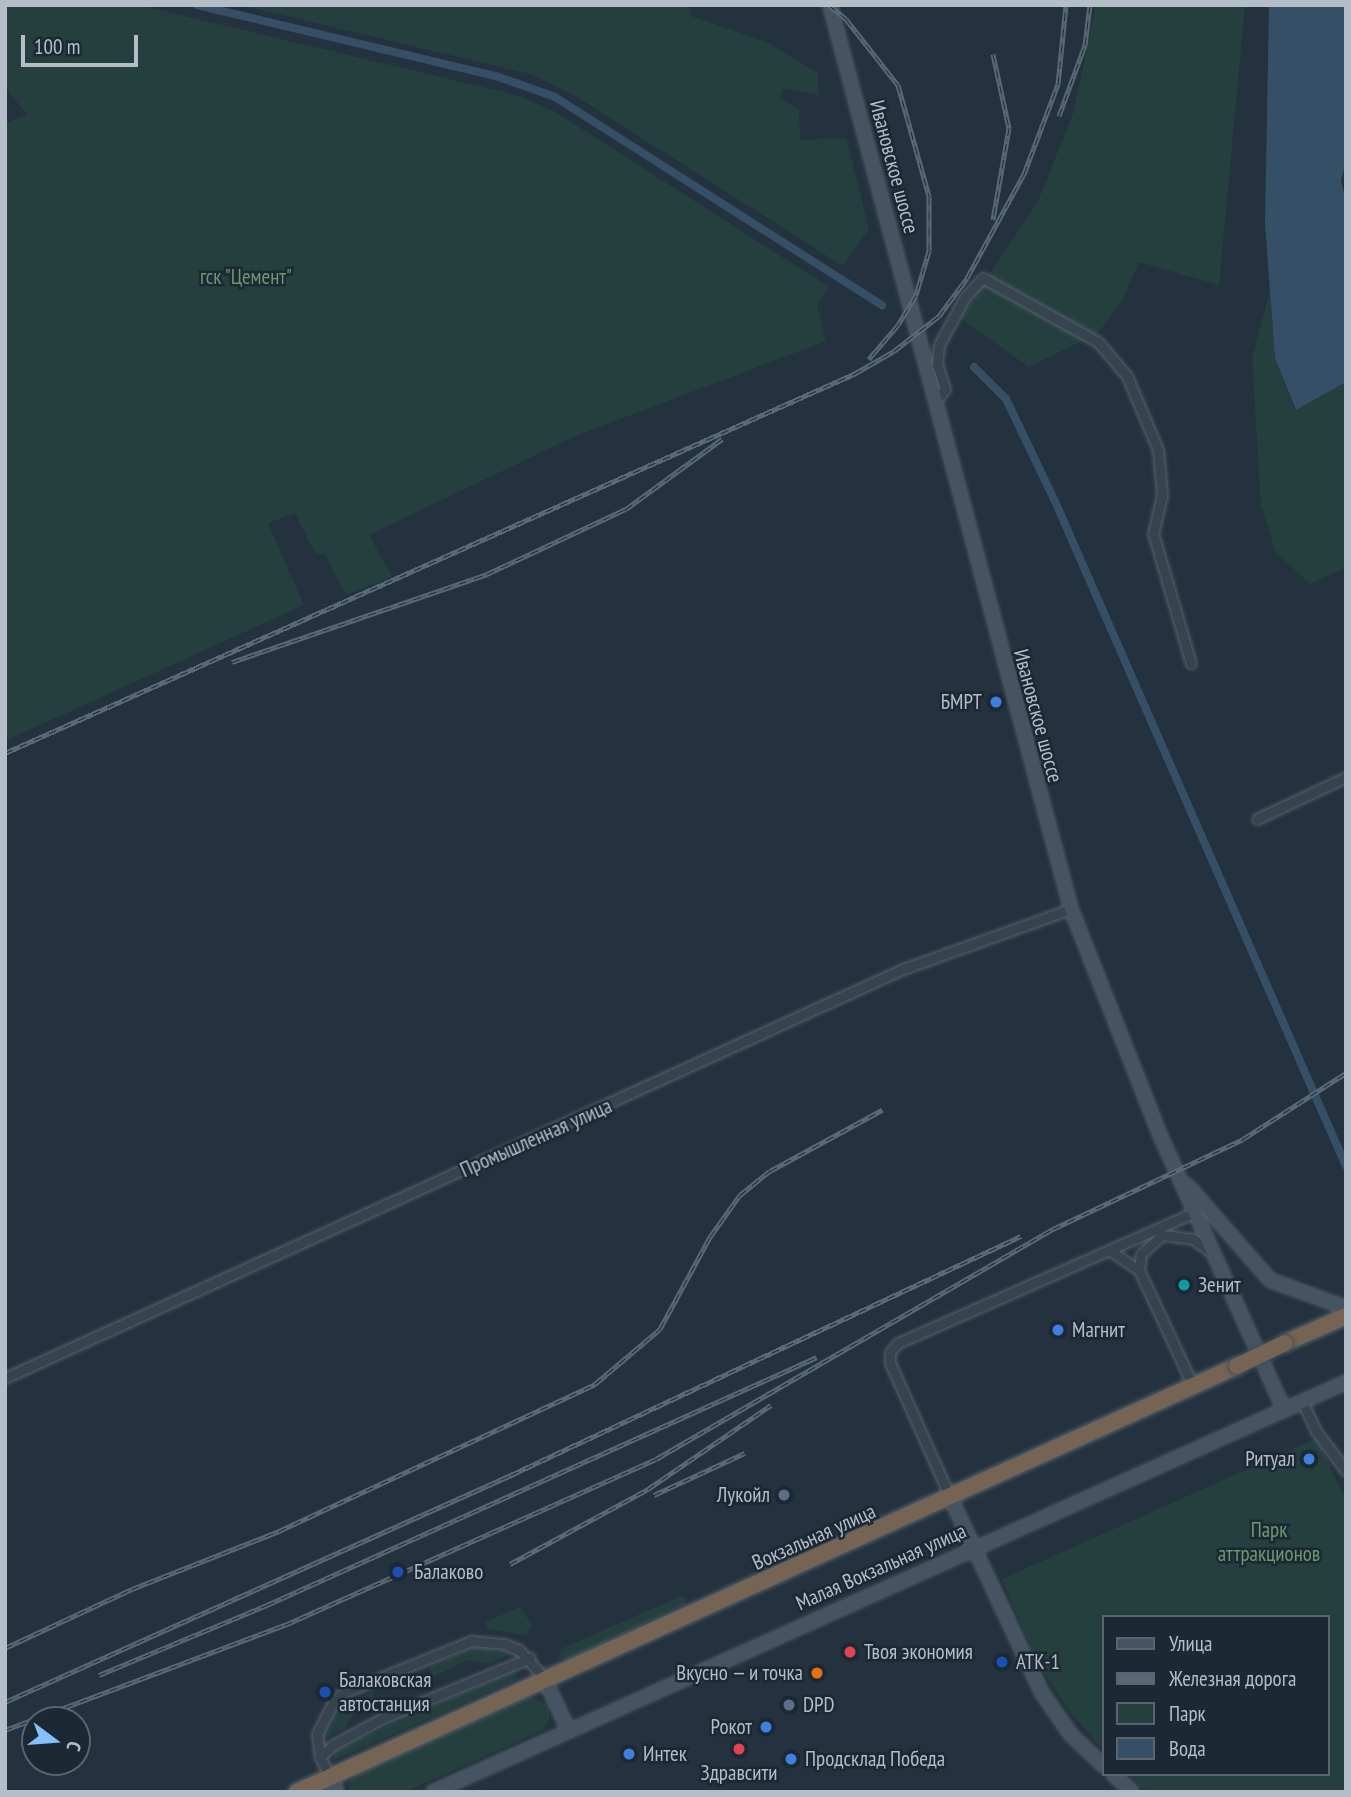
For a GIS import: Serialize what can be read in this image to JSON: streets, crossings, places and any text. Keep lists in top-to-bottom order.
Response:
{
  "streets": {
    "highway": ["Вокзальная улица"],
    "street": ["Ивановское шоссе", "Промышленная улица", "Малая Вокзальная улица"]
  },
  "crossings": [
    ["Ивановское шоссе", "Промышленная улица"],
    ["Ивановское шоссе", "Малая Вокзальная улица"]
  ],
  "parks": ["гск \"Цемент\"", "Парк аттракционов"],
  "places": [
    "БМРТ",
    "Зенит",
    "Магнит",
    "Ритуал",
    "Лукойл",
    "Балаково",
    "Твоя экономия",
    "АТК-1",
    "Вкусно — и точка",
    "Балаковская автостанция",
    "DPD",
    "Рокот",
    "Здравсити",
    "Интек",
    "Продсклад Победа"
  ],
  "legend": [
    "Улица",
    "Железная дорога",
    "Парк",
    "Вода"
  ],
  "scale_bar": "100 m",
  "north": "right"
}
